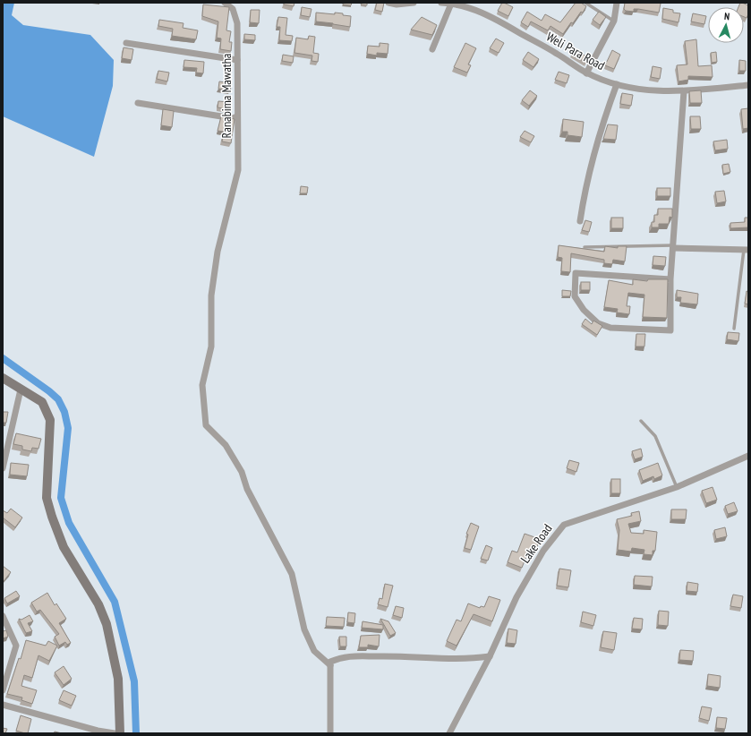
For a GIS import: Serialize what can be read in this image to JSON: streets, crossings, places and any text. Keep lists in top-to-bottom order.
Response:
{
  "streets": {
    "street": ["Weli Para Road", "Ranabima Mawatha", "Lake Road"]
  },
  "north": "top"
}
